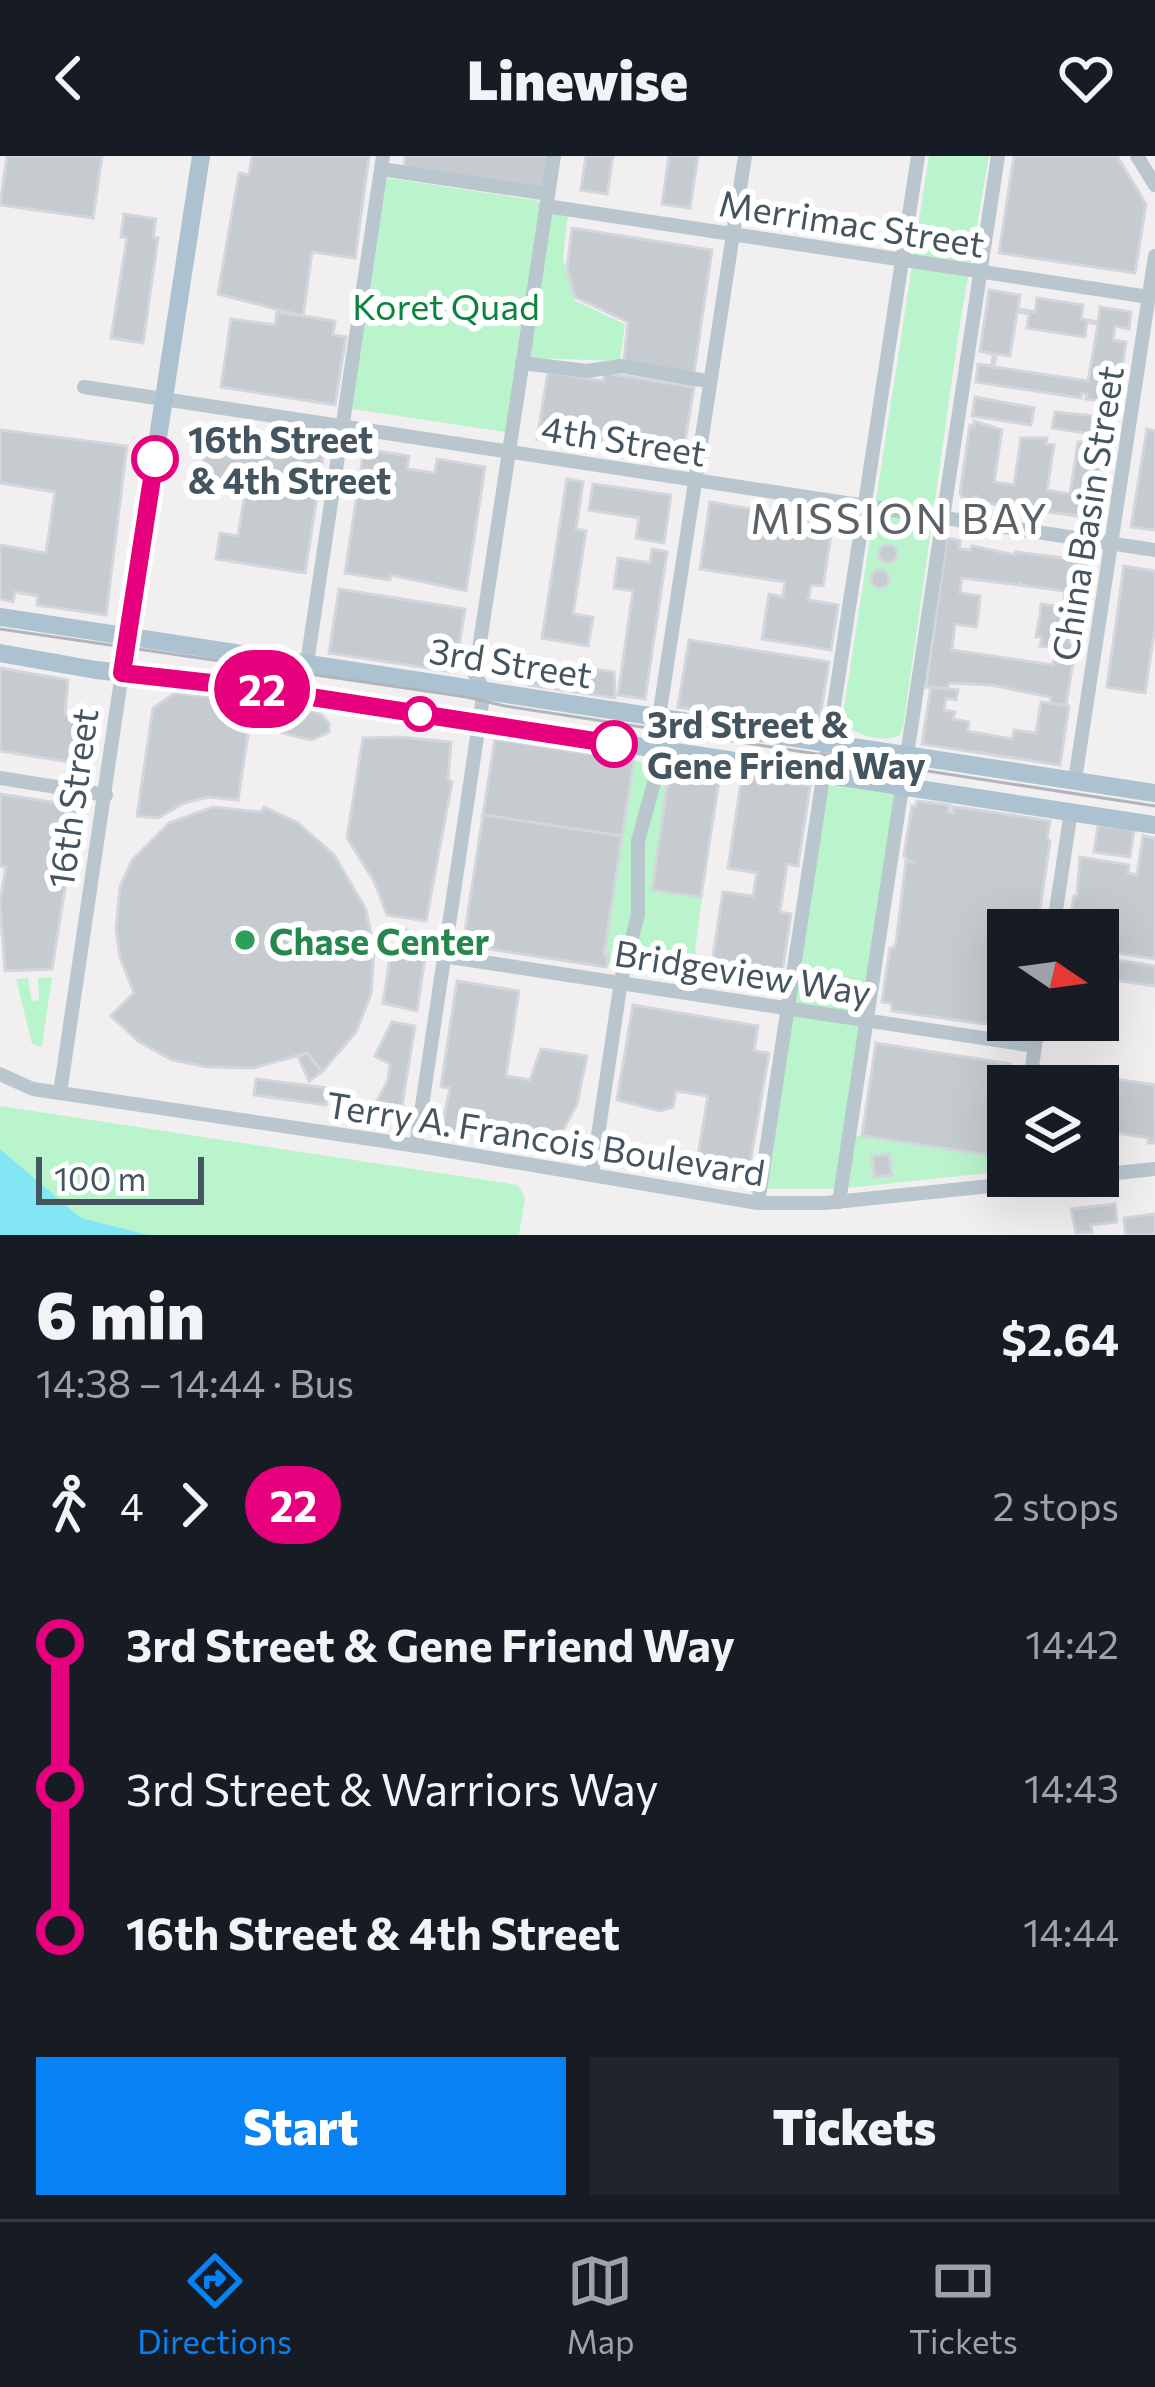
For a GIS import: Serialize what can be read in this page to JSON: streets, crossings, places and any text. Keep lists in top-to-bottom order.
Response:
{
  "streets": {
    "main road": ["3rd Street", "16th Street"],
    "street": [
      "Merrimac Street",
      "4th Street",
      "China Basin Street",
      "Bridgeview Way",
      "Terry A. Francois Boulevard"
    ]
  },
  "crossings": [
    ["Merrimac Street", "China Basin Street"],
    ["4th Street", "China Basin Street"],
    ["4th Street", "16th Street"],
    ["China Basin Street", "3rd Street"],
    ["3rd Street", "16th Street"],
    ["16th Street", "Terry A. Francois Boulevard"]
  ],
  "districts": ["MISSION BAY"],
  "parks": ["Koret Quad"],
  "places": ["16th Street & 4th Street", "3rd Street & Gene Friend Way", "Chase Center"],
  "lines": ["bus line 22"],
  "scale_bar": "100 m",
  "north": "right",
  "page": {
    "header": "Linewise",
    "on_map": "22",
    "scale": "100 m",
    "heading": ["6 min", "14:38 – 14:44 · Bus", "$2.64"],
    "legs": ["4", "22", "2 stops"],
    "list": [
      {
        "name": "3rd Street & Gene Friend Way",
        "value": "14:42"
      },
      {
        "name": "3rd Street & Warriors Way",
        "value": "14:43"
      },
      {
        "name": "16th Street & 4th Street",
        "value": "14:44"
      }
    ],
    "buttons": ["Start", "Tickets"],
    "tabs": ["Directions", "Map", "Tickets"]
  }
}
